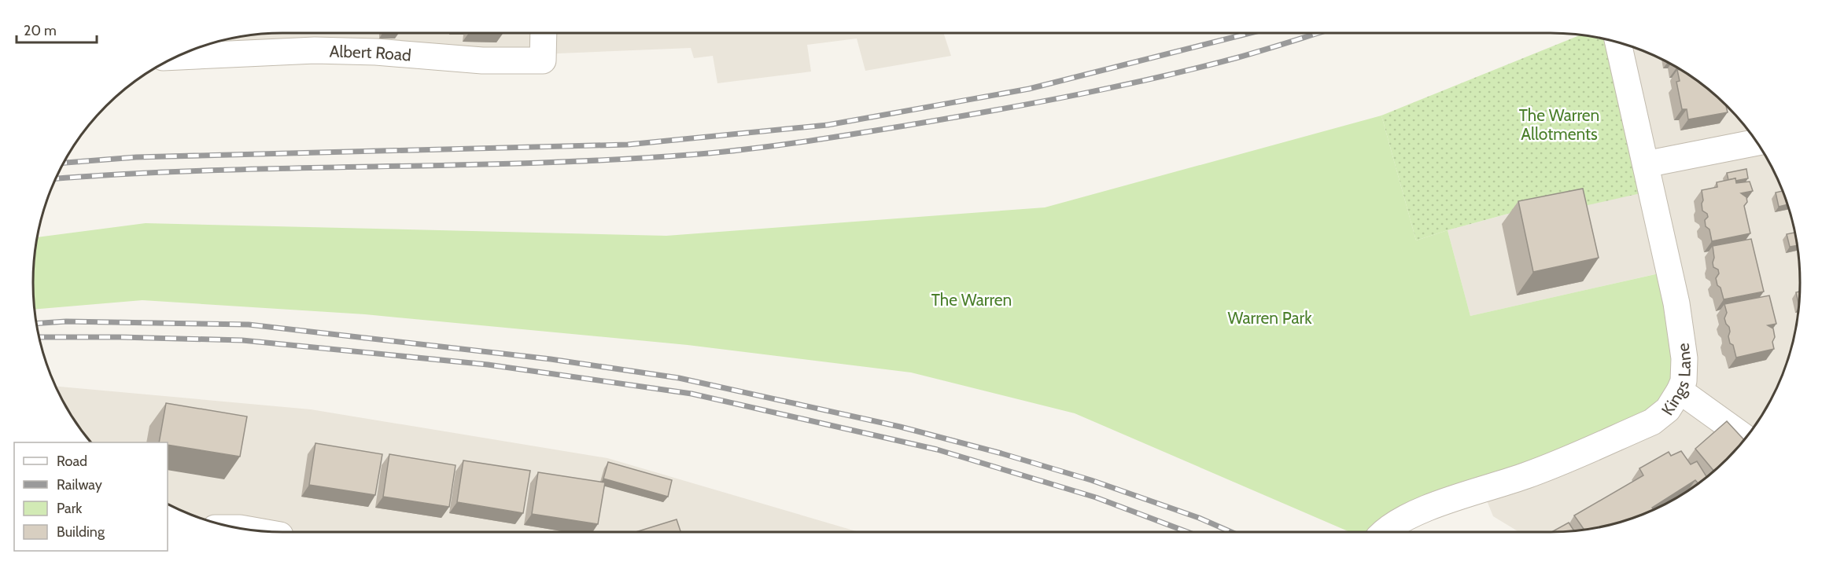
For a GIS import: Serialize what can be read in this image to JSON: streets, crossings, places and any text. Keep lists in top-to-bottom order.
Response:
{
  "streets": {
    "street": ["Albert Road", "Kings Lane"]
  },
  "parks": ["The Warren Allotments", "The Warren", "Warren Park"],
  "legend": [
    "Road",
    "Railway",
    "Park",
    "Building"
  ],
  "scale_bar": "20 m"
}
